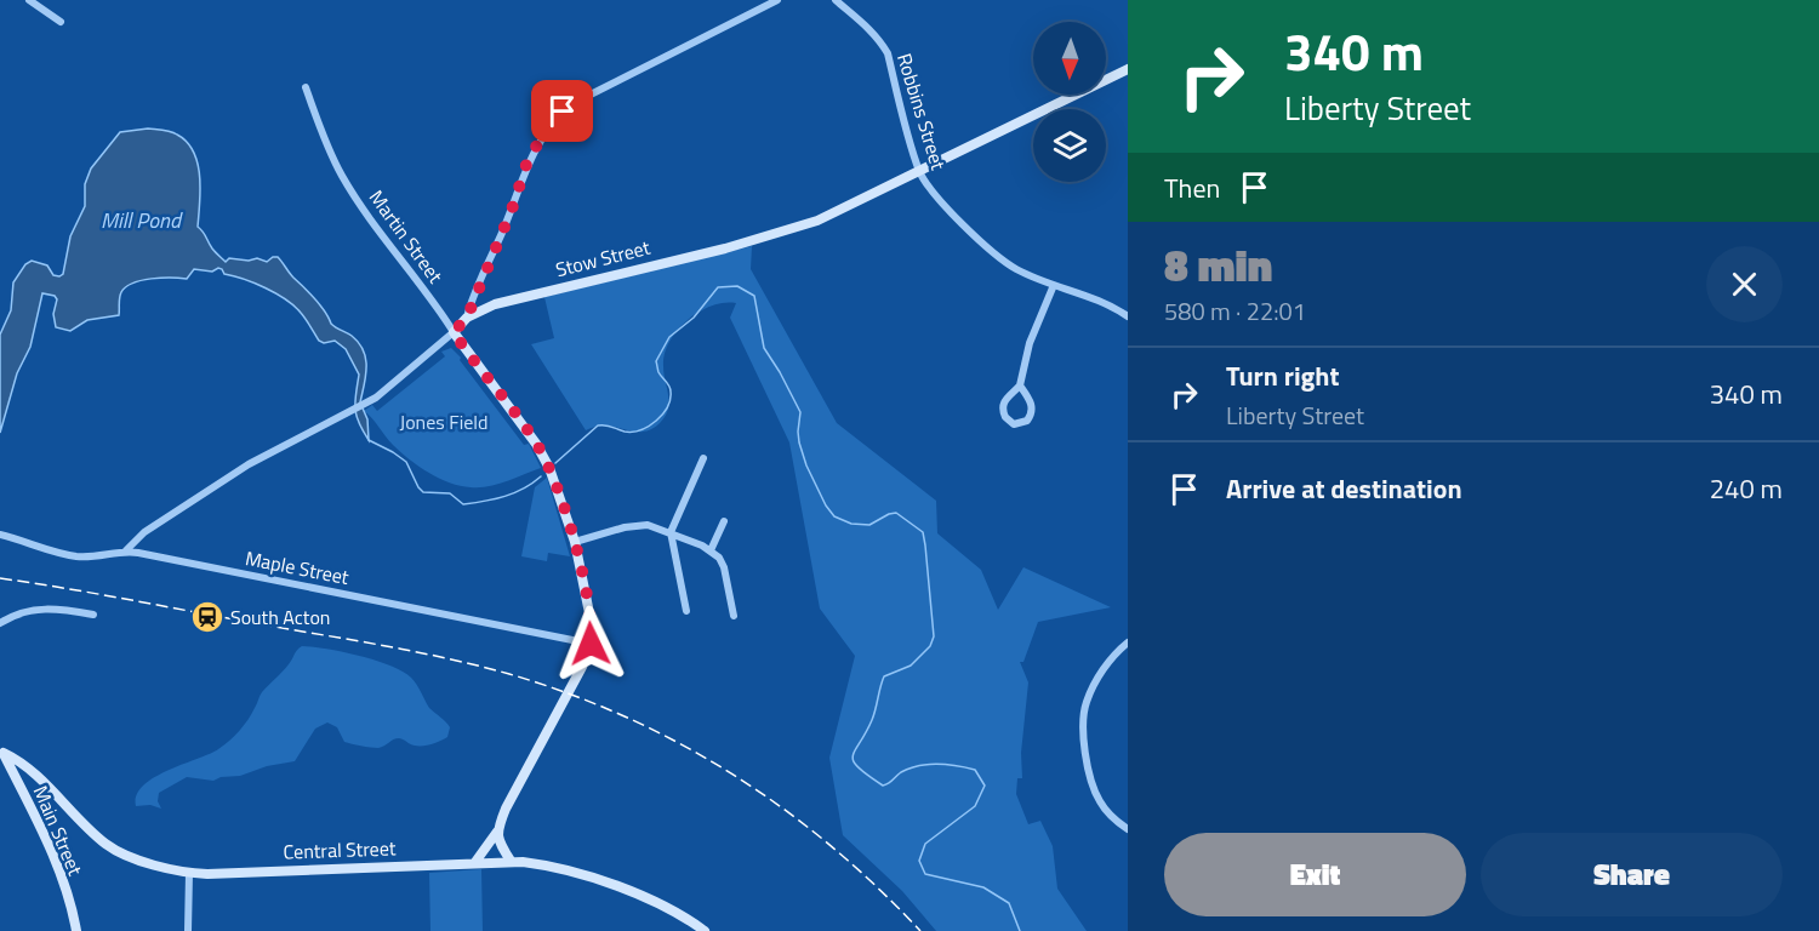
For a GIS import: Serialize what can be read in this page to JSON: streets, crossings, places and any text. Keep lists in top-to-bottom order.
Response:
{
  "streets": {
    "street": [
      "Robbins Street",
      "Martin Street",
      "Stow Street",
      "Maple Street",
      "Main Street",
      "Central Street"
    ]
  },
  "crossings": [
    ["Robbins Street", "Stow Street"],
    ["Martin Street", "Stow Street"],
    ["Martin Street", "Maple Street"],
    ["Martin Street", "Central Street"],
    ["Stow Street", "Maple Street"],
    ["Main Street", "Central Street"]
  ],
  "water": ["Mill Pond"],
  "parks": ["Jones Field"],
  "places": {
    "station": ["South Acton"]
  },
  "north": "bottom",
  "page": {
    "turn": ["340 m", "Liberty Street"],
    "then": "Then",
    "heading": ["8 min", "580 m · 22:01"],
    "list": [
      {
        "name": "Turn right",
        "note": "Liberty Street",
        "value": "340 m"
      },
      {
        "name": "Arrive at destination",
        "value": "240 m"
      }
    ],
    "buttons": ["Exit", "Share"]
  }
}
